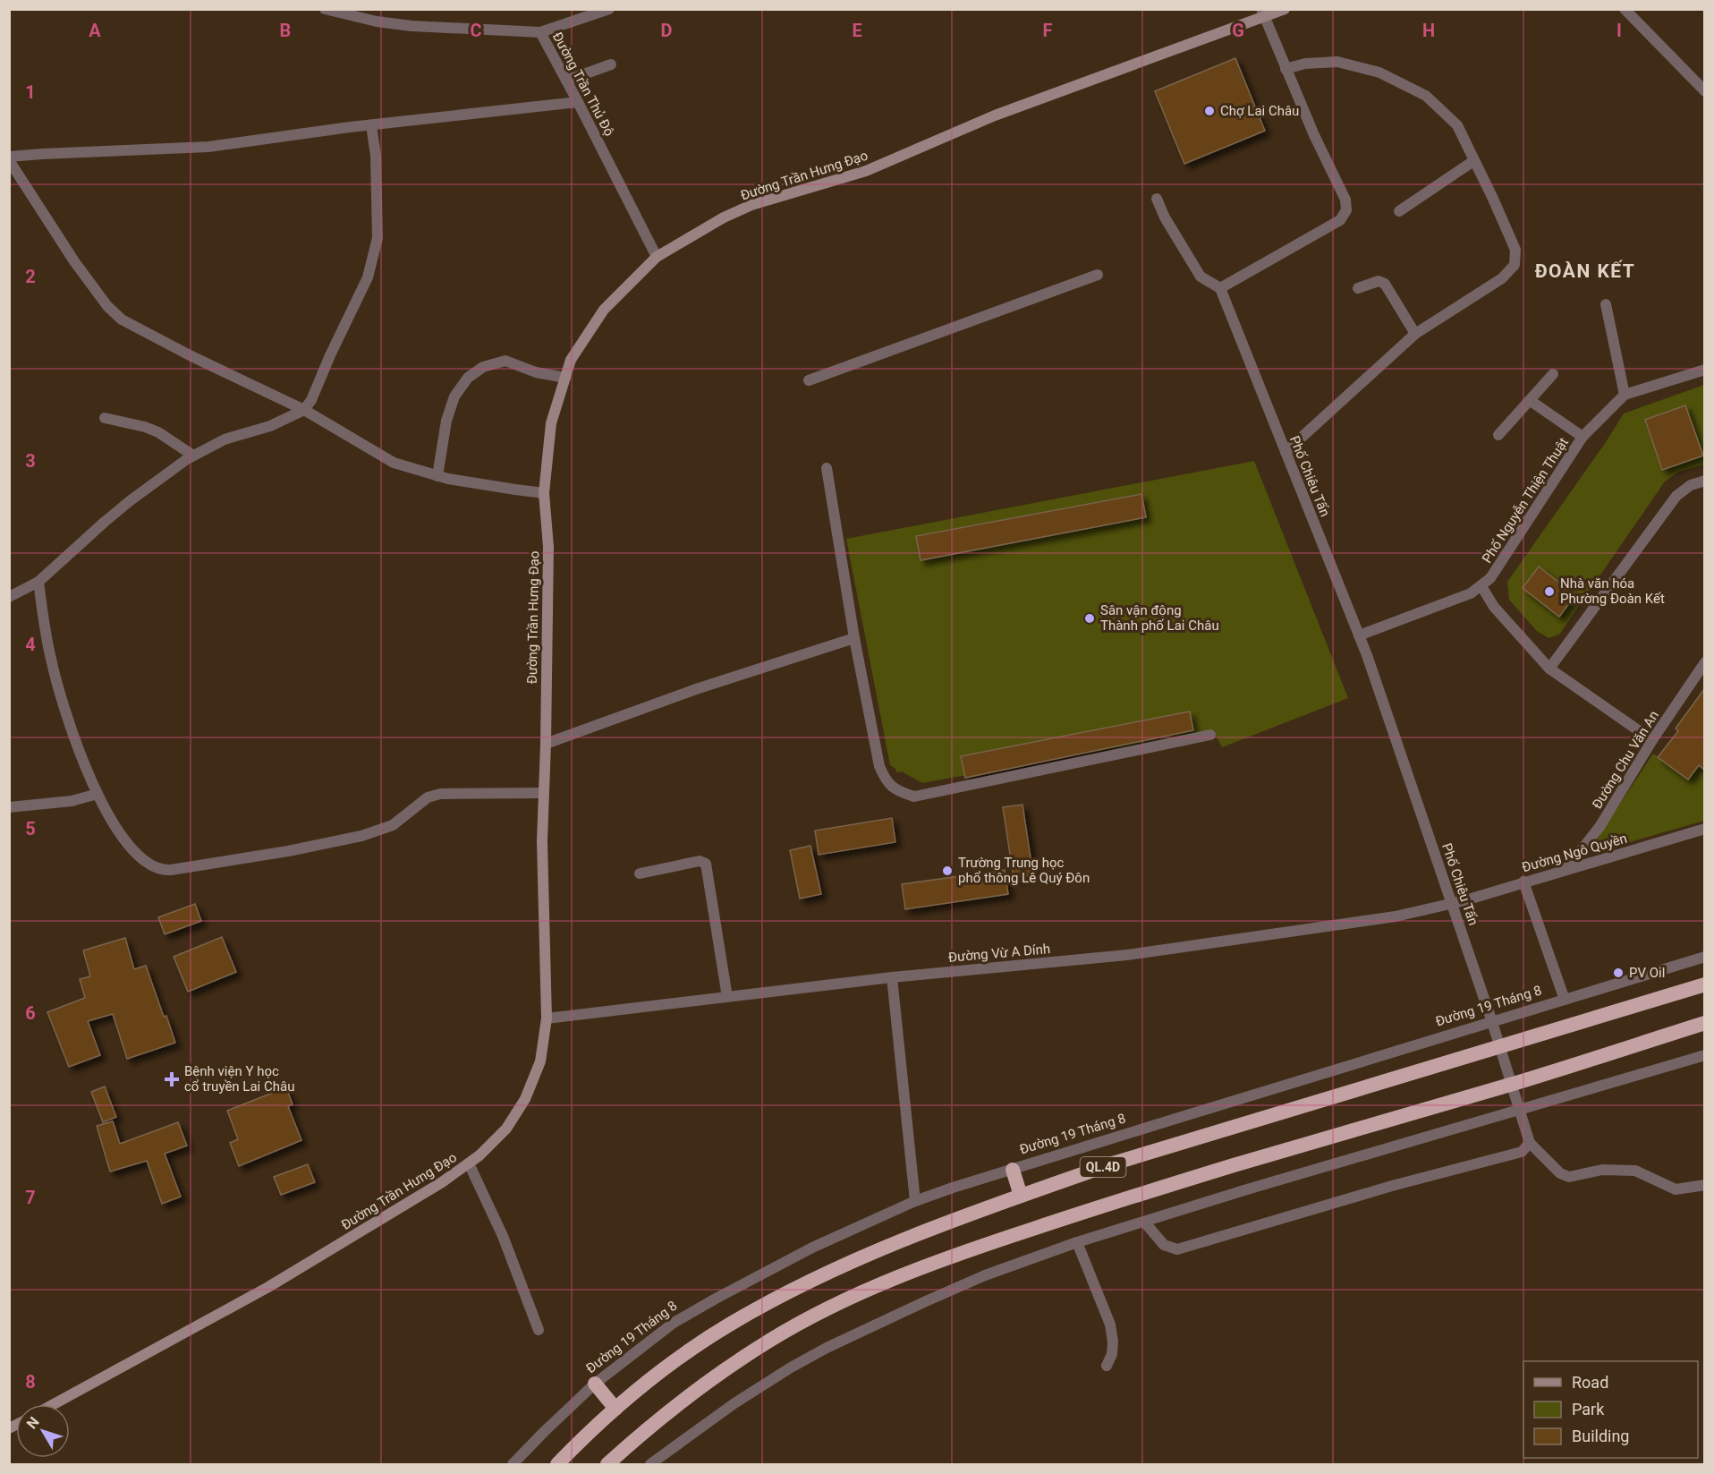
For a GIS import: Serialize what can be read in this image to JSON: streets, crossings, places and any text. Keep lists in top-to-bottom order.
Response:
{
  "streets": {
    "highway": ["QL.4D"],
    "main road": ["Đường Trần Hưng Đạo"],
    "street": [
      "Đường Trần Thủ Độ",
      "Phố Chiêu Tấn",
      "Phố Nguyễn Thiện Thuật",
      "Đường Chu Văn An",
      "Đường Ngô Quyền",
      "Đường Vừ A Dính",
      "Đường 19 Tháng 8"
    ]
  },
  "crossings": [
    ["Đường Trần Thủ Độ", "Đường Trần Hưng Đạo"],
    ["Đường Trần Hưng Đạo", "Đường Vừ A Dính"],
    ["Phố Chiêu Tấn", "Phố Nguyễn Thiện Thuật"],
    ["Phố Chiêu Tấn", "Đường Ngô Quyền"],
    ["Phố Chiêu Tấn", "Đường Vừ A Dính"],
    ["Phố Chiêu Tấn", "Đường 19 Tháng 8"],
    ["Phố Chiêu Tấn", "QL.4D"],
    ["Đường Chu Văn An", "Đường Ngô Quyền"],
    ["Đường Ngô Quyền", "Đường Vừ A Dính"]
  ],
  "districts": ["ĐOÀN KẾT"],
  "places": {
    "other": [
      "Chợ Lai Châu",
      "Nhà văn hóa Phường Đoàn Kết",
      "Sân vận động Thành phố Lai Châu",
      "Trường Trung học phổ thông Lê Quý Đôn",
      "PV Oil"
    ],
    "health": ["Bệnh viện Y học cổ truyền Lai Châu"]
  },
  "legend": ["Road", "Park", "Building"],
  "north": "top left",
  "grid": {
    "columns": [
      "A",
      "B",
      "C",
      "D",
      "E",
      "F",
      "G",
      "H",
      "I"
    ],
    "rows": [
      "1",
      "2",
      "3",
      "4",
      "5",
      "6",
      "7",
      "8"
    ]
  }
}
